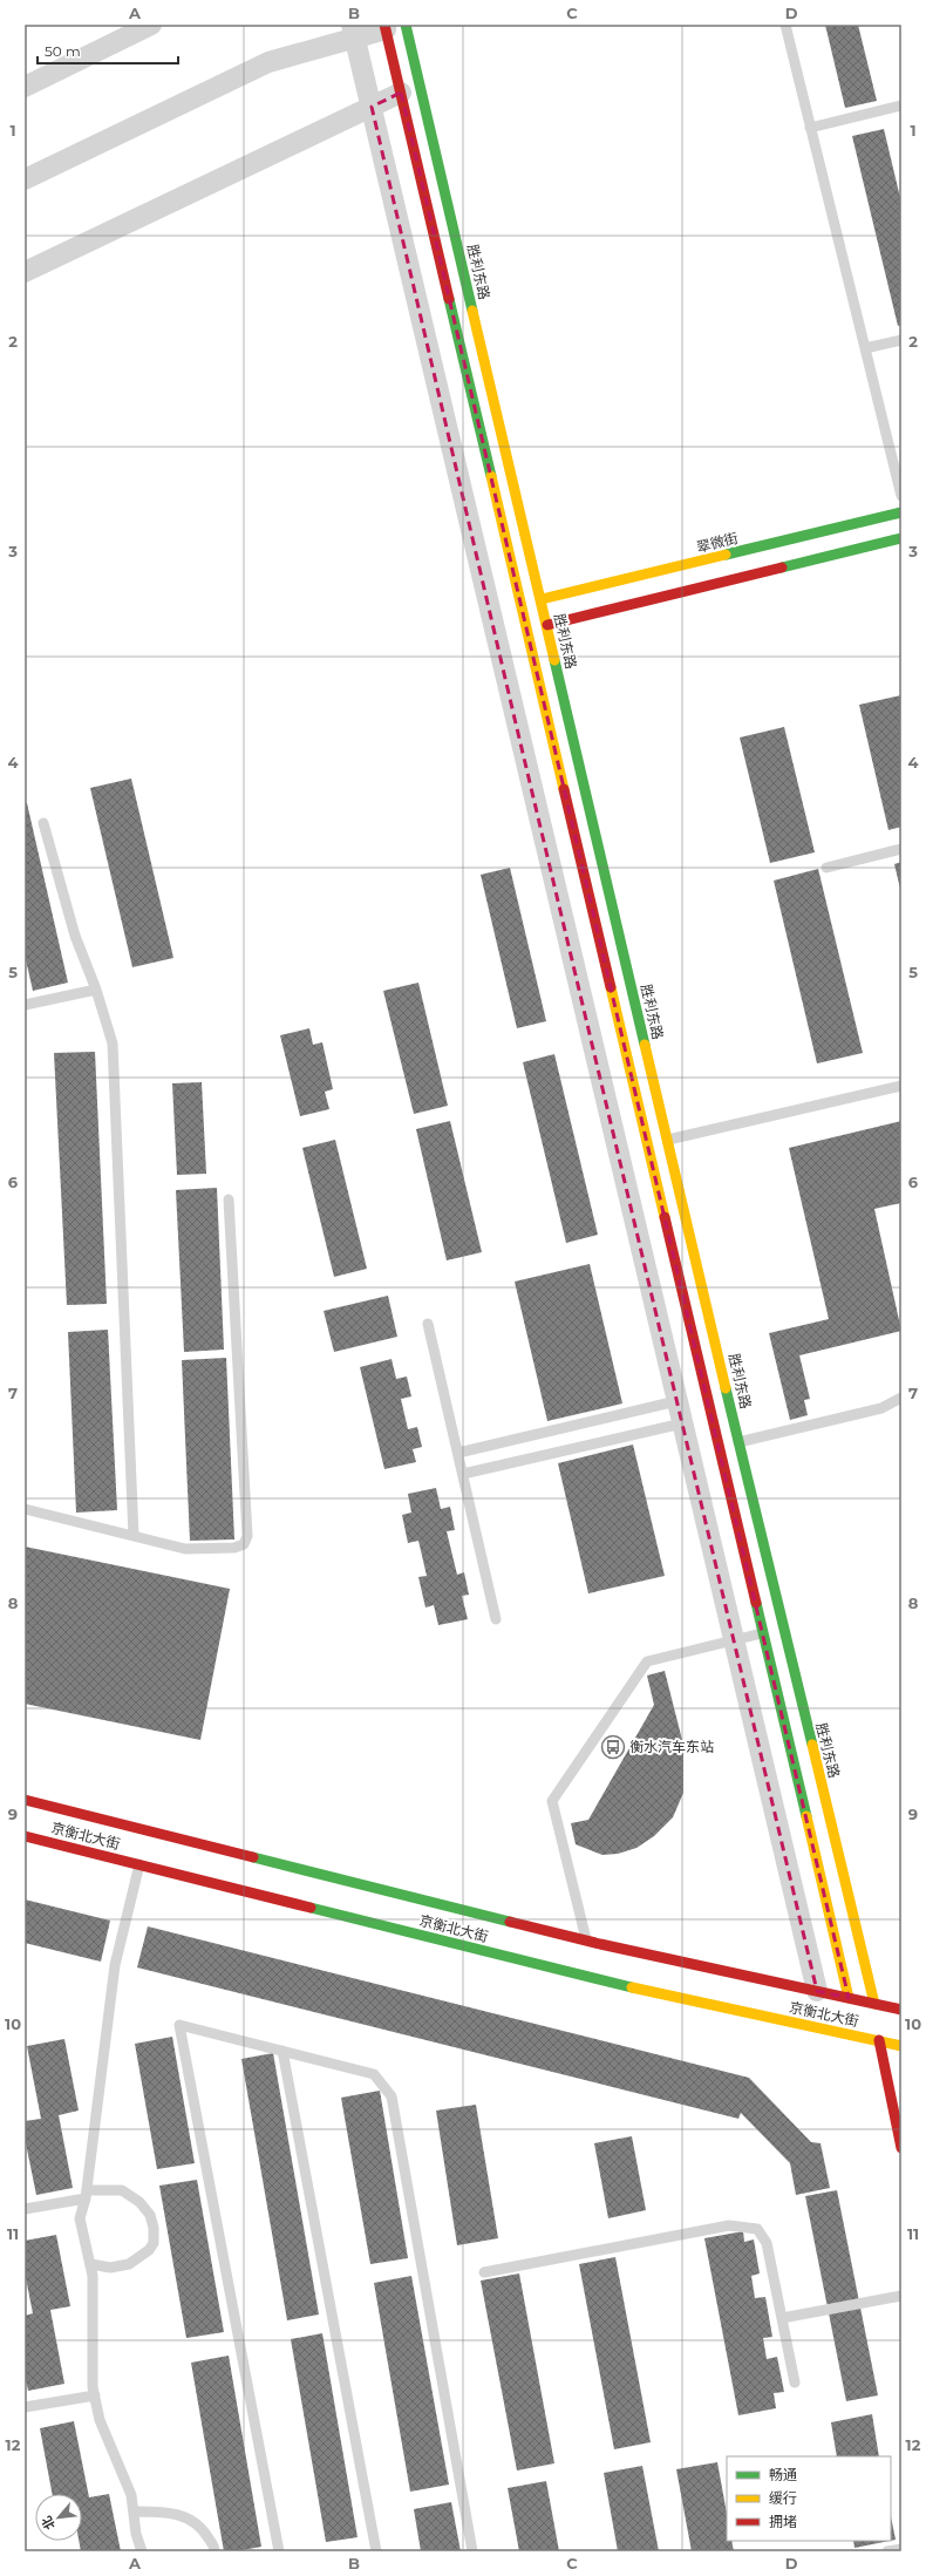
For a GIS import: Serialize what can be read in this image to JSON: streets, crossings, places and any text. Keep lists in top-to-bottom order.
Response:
{
  "streets": {
    "main road": ["胜利东路", "翠微街", "京衡北大街"]
  },
  "crossings": [
    ["胜利东路", "翠微街"],
    ["胜利东路", "京衡北大街"]
  ],
  "places": {
    "bus stop": ["衡水汽车东站"]
  },
  "legend": ["畅通", "缓行", "拥堵"],
  "scale_bar": "50 m",
  "north": "bottom left",
  "grid": {
    "columns": [
      "A",
      "B",
      "C",
      "D"
    ],
    "rows": [
      "1",
      "2",
      "3",
      "4",
      "5",
      "6",
      "7",
      "8",
      "9",
      "10",
      "11",
      "12"
    ]
  }
}
